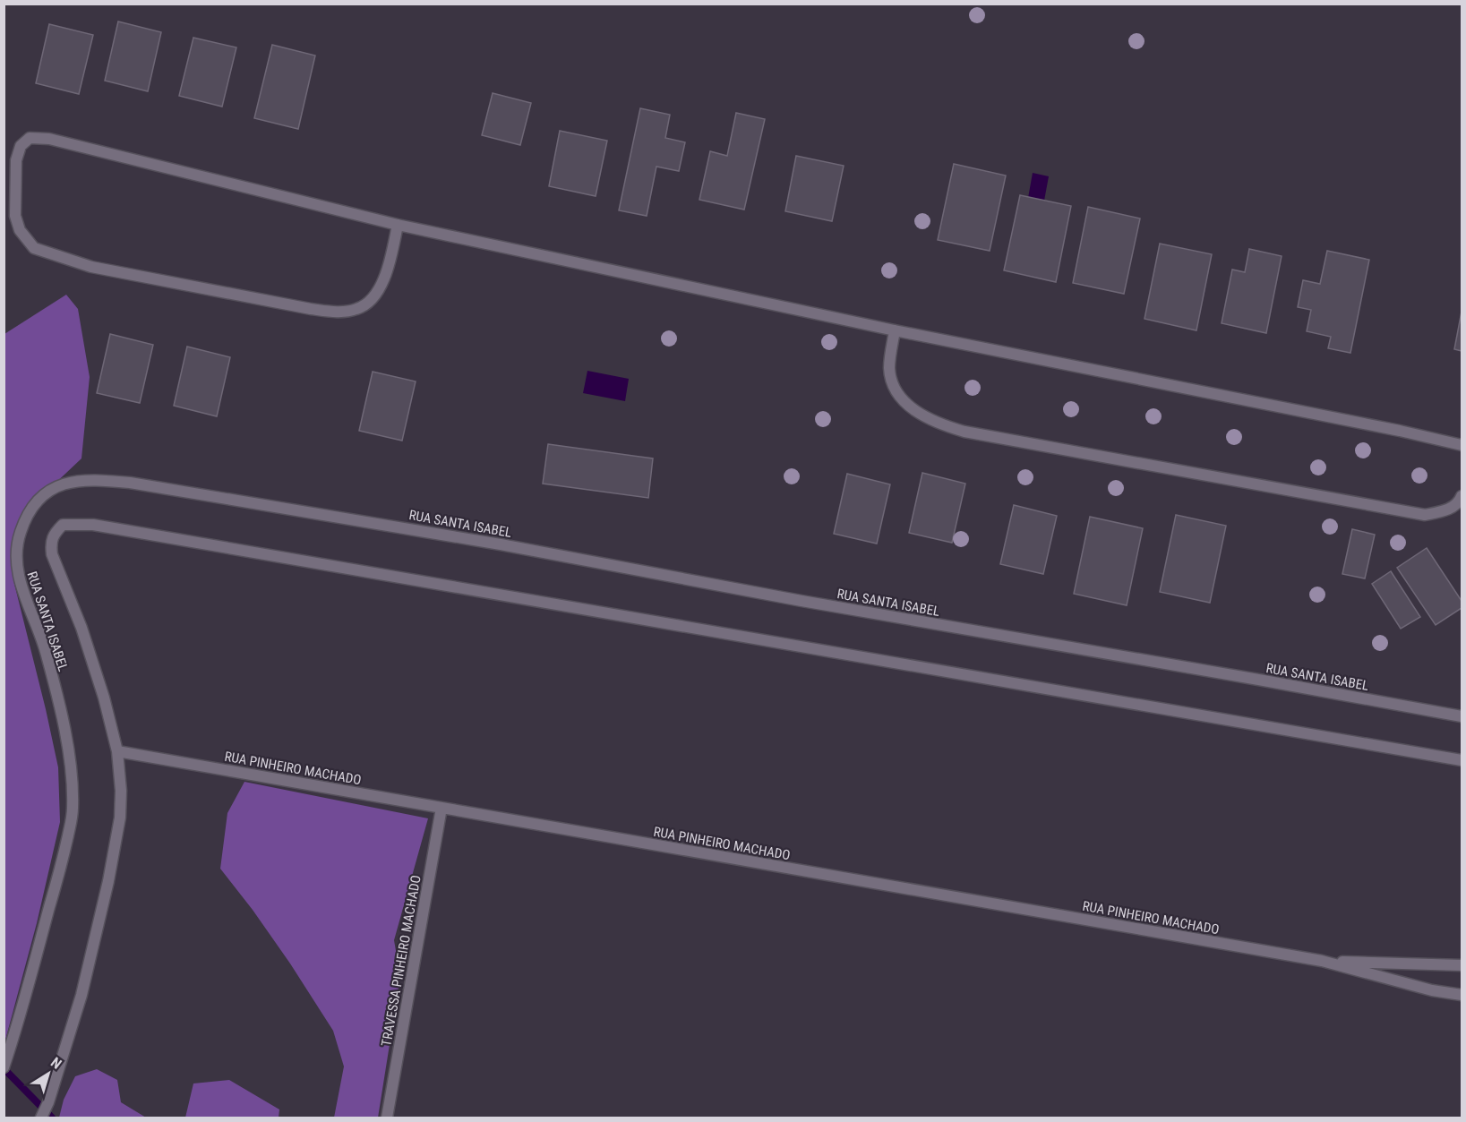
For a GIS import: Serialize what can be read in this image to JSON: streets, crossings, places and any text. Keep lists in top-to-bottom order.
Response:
{
  "streets": {
    "street": ["RUA SANTA ISABEL", "RUA PINHEIRO MACHADO", "TRAVESSA PINHEIRO MACHADO"]
  },
  "crossings": [
    ["RUA SANTA ISABEL", "RUA PINHEIRO MACHADO"],
    ["RUA PINHEIRO MACHADO", "TRAVESSA PINHEIRO MACHADO"]
  ],
  "north": "top right"
}
